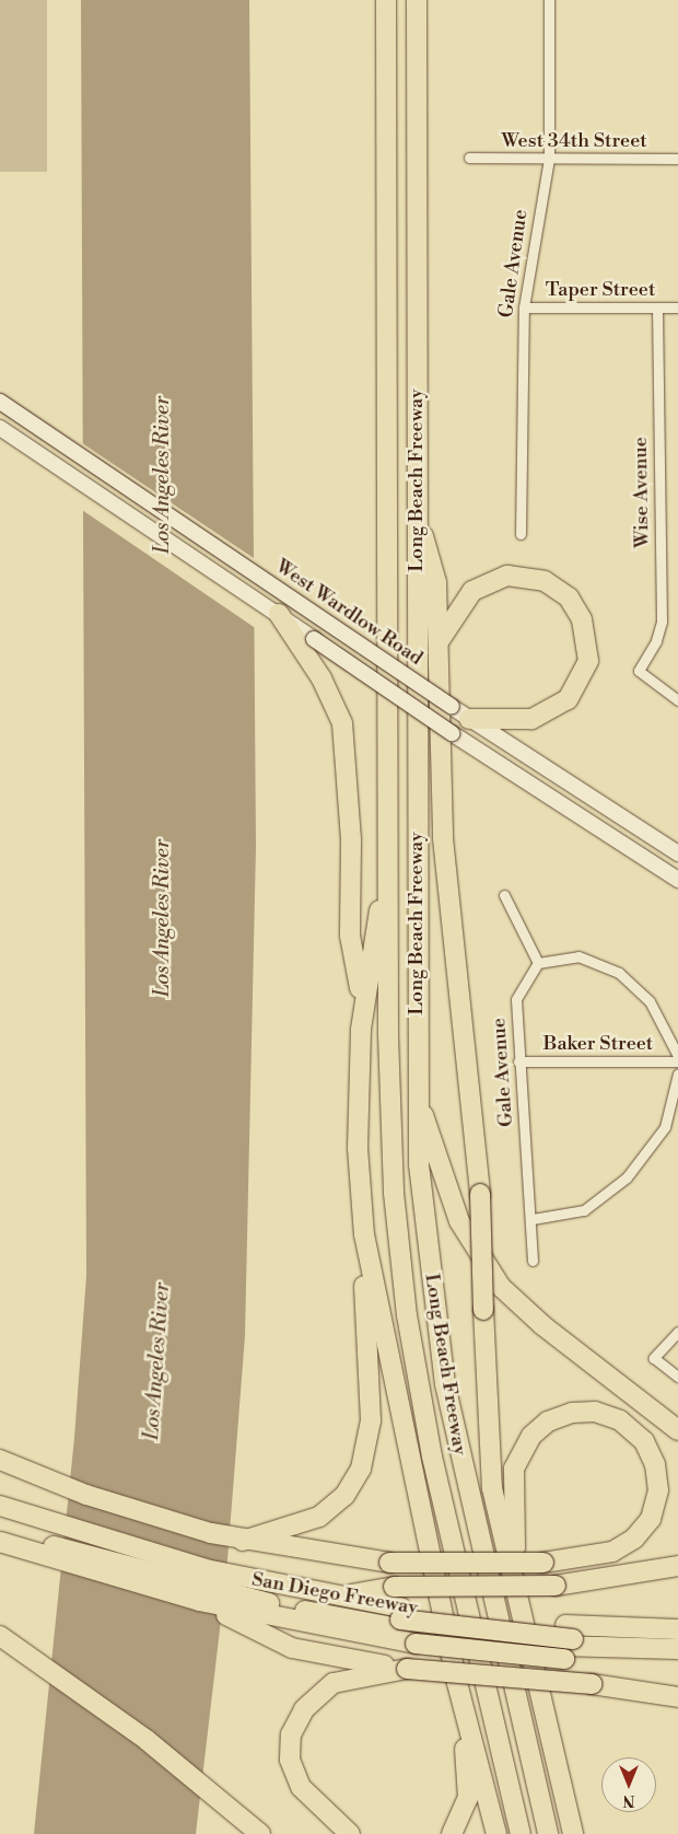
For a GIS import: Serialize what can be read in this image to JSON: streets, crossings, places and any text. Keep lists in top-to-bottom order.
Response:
{
  "streets": {
    "highway": ["Long Beach Freeway", "San Diego Freeway"],
    "main road": ["West Wardlow Road"],
    "street": [
      "West 34th Street",
      "Gale Avenue",
      "Taper Street",
      "Wise Avenue",
      "Baker Street"
    ]
  },
  "crossings": [
    ["West 34th Street", "Gale Avenue"],
    ["Gale Avenue", "Taper Street"],
    ["Gale Avenue", "Baker Street"],
    ["Taper Street", "Wise Avenue"]
  ],
  "water": ["Los Angeles River"],
  "north": "bottom"
}
